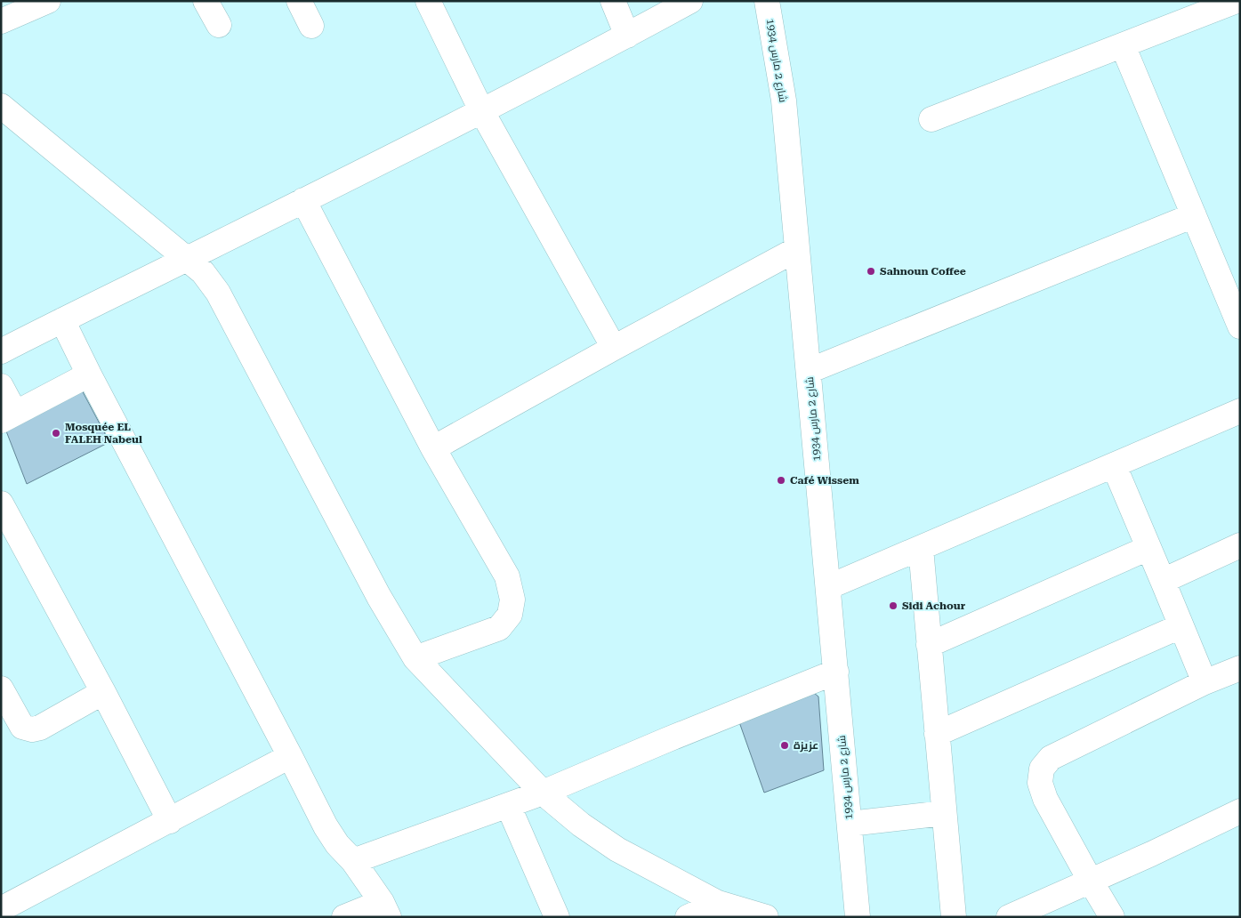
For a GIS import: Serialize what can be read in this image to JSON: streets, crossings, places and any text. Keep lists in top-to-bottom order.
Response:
{
  "streets": {
    "street": ["شارع 2 مارس 1934"]
  },
  "places": [
    "Sahnoun Coffee",
    "Mosquée EL FALEH Nabeul",
    "Café Wissem",
    "Sidi Achour",
    "عزيزة"
  ]
}
